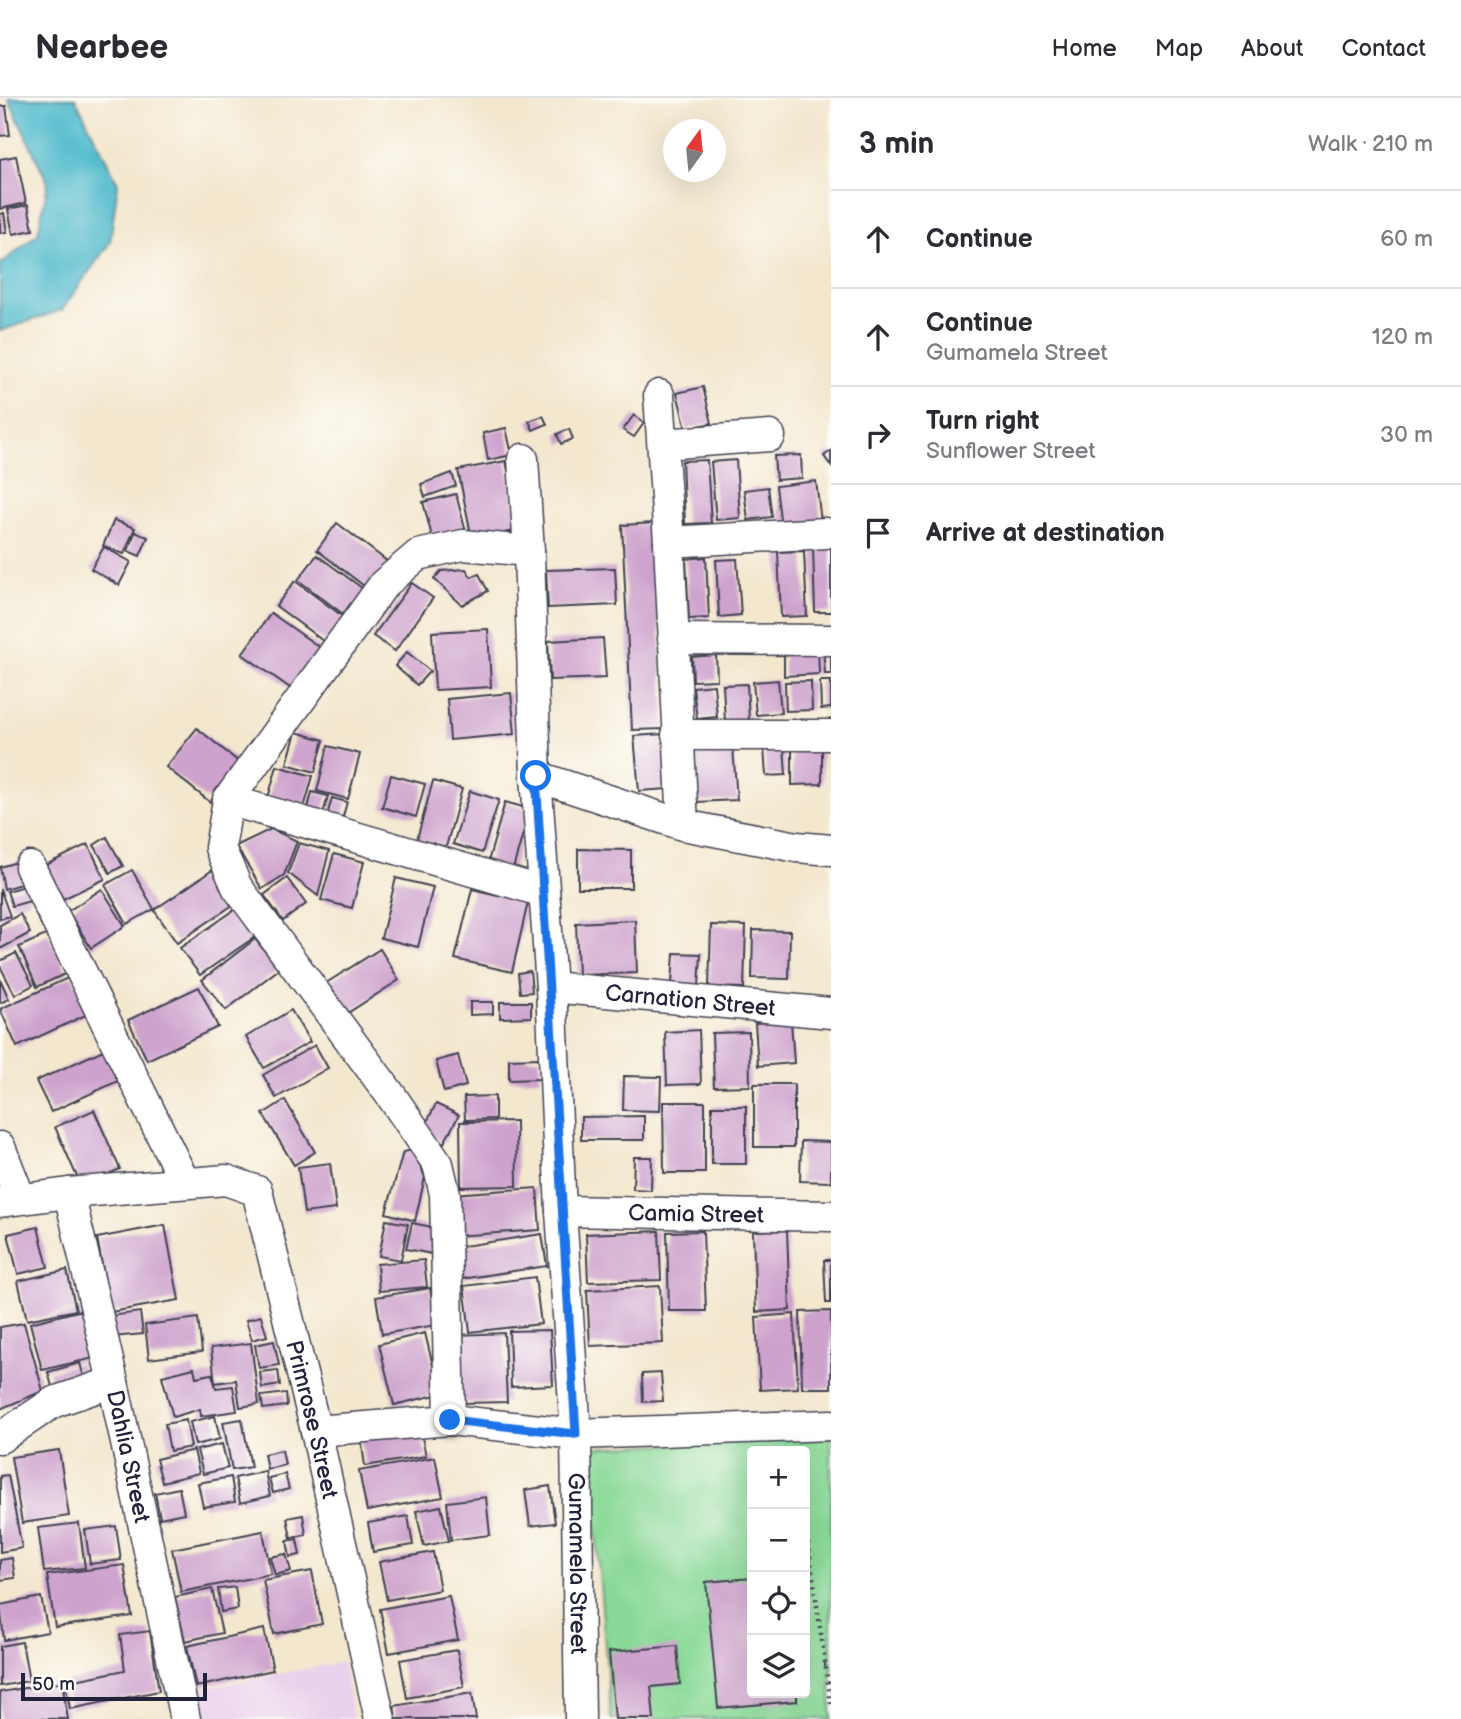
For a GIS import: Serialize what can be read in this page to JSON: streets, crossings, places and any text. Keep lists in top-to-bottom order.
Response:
{
  "streets": {
    "street": [
      "Carnation Street",
      "Camia Street",
      "Primrose Street",
      "Dahlia Street",
      "Gumamela Street"
    ]
  },
  "crossings": [
    ["Carnation Street", "Gumamela Street"],
    ["Camia Street", "Gumamela Street"],
    ["Primrose Street", "Dahlia Street"]
  ],
  "scale_bar": "50 m",
  "north": "top",
  "page": {
    "header": "Nearbee",
    "nav": [
      "Home",
      "Map",
      "About",
      "Contact"
    ],
    "heading": ["3 min", "Walk · 210 m"],
    "list": [
      ["Continue", "60 m"],
      ["Continue", "Gumamela Street", "120 m"],
      ["Turn right", "Sunflower Street", "30 m"],
      "Arrive at destination"
    ],
    "map_buttons": ["+", "−"],
    "scale": "50 m"
  }
}
